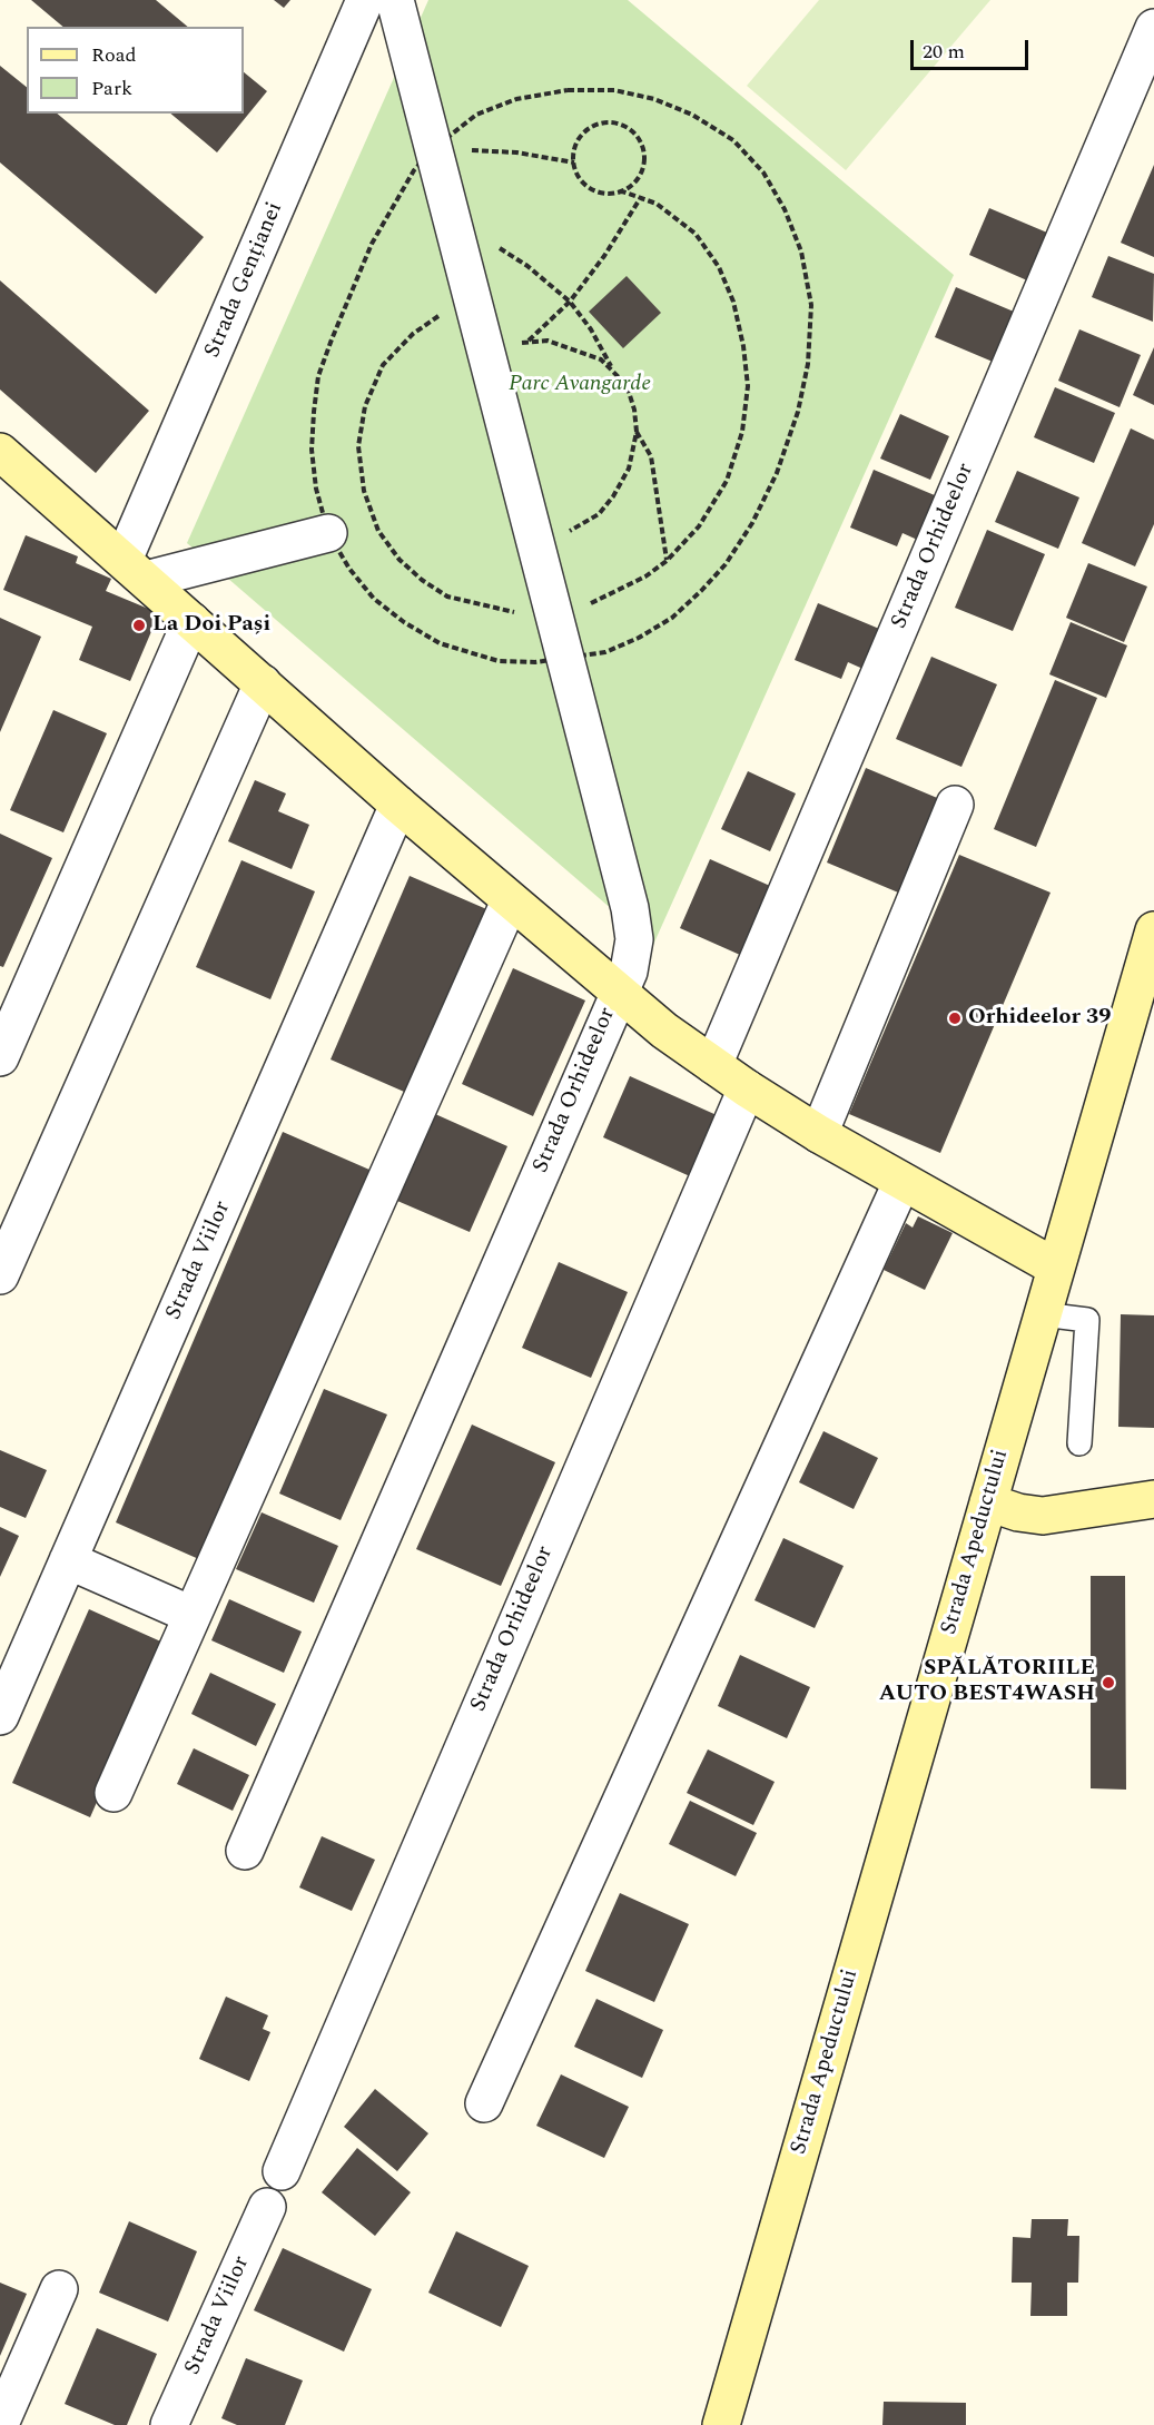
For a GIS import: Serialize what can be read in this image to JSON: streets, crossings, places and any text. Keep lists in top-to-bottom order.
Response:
{
  "streets": {
    "street": [
      "Strada Gențianei",
      "Strada Orhideelor",
      "Strada Viilor",
      "Strada Apeductului"
    ]
  },
  "crossings": [
    ["Strada Gențianei", "Strada Orhideelor"],
    ["Strada Orhideelor", "Strada Viilor"],
    ["Strada Orhideelor", "Strada Apeductului"]
  ],
  "parks": ["Parc Avangarde"],
  "places": ["La Doi Pași", "Orhideelor 39", "SPĂLĂTORIILE AUTO BEST4WASH"],
  "legend": ["Road", "Park"],
  "scale_bar": "20 m"
}
